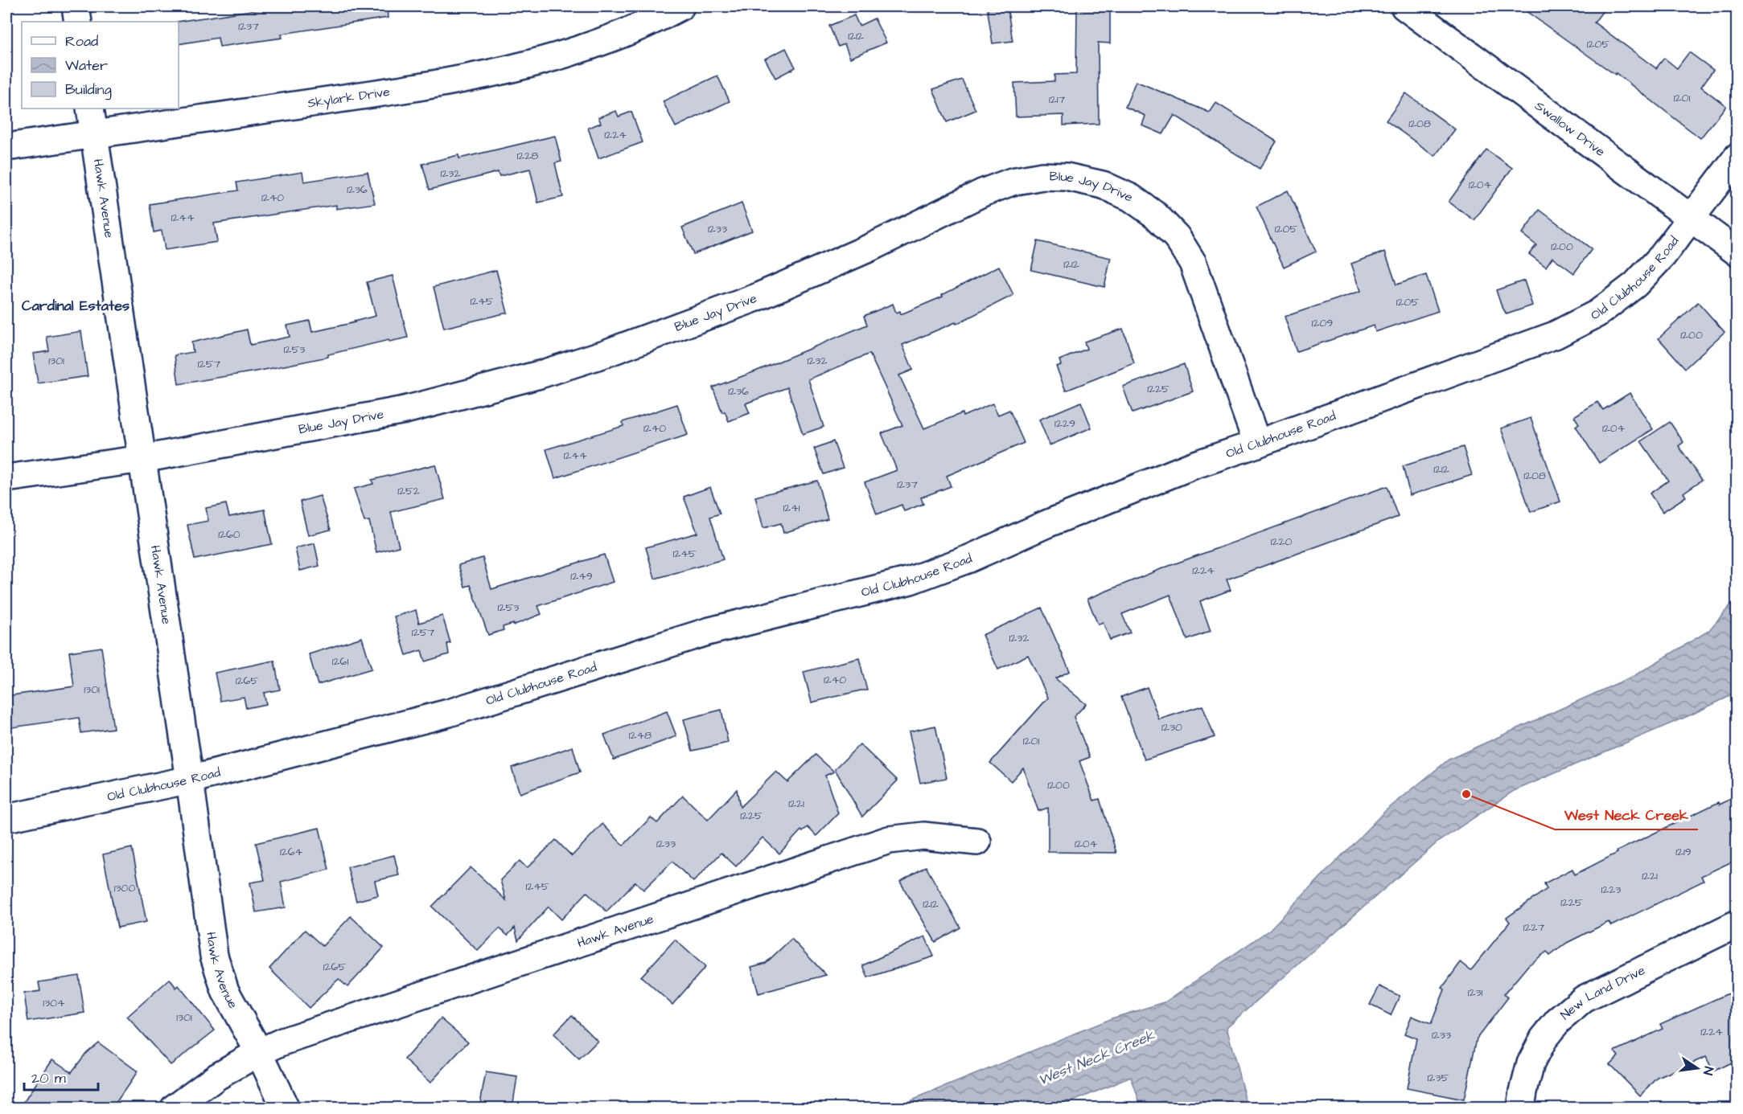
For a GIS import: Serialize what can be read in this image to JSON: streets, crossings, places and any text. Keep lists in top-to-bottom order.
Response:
{
  "streets": {
    "street": [
      "Skylark Drive",
      "Swallow Drive",
      "Blue Jay Drive",
      "Hawk Avenue",
      "Old Clubhouse Road",
      "New Land Drive"
    ]
  },
  "crossings": [
    ["Skylark Drive", "Hawk Avenue"],
    ["Swallow Drive", "Old Clubhouse Road"],
    ["Blue Jay Drive", "Hawk Avenue"],
    ["Blue Jay Drive", "Old Clubhouse Road"],
    ["Hawk Avenue", "Old Clubhouse Road"]
  ],
  "districts": ["Cardinal Estates"],
  "water": ["West Neck Creek"],
  "places": ["West Neck Creek"],
  "house_numbers": [
    "1237",
    "1212",
    "1205",
    "1201",
    "1217",
    "1208",
    "1224",
    "1228",
    "1232",
    "1204",
    "1236",
    "1240",
    "1244",
    "1233",
    "1205",
    "1200",
    "1212",
    "1245",
    "1205",
    "1209",
    "1200",
    "1253",
    "1301",
    "1232",
    "1257",
    "1225",
    "1236",
    "1229",
    "1240",
    "1204",
    "1244",
    "1212",
    "1208",
    "1237",
    "1252",
    "1241",
    "1260",
    "1220",
    "1245",
    "1224",
    "1249",
    "1253",
    "1257",
    "1232",
    "1261",
    "1240",
    "1265",
    "1301",
    "1230",
    "1248",
    "1201",
    "1200",
    "1221",
    "1225",
    "1233",
    "1204",
    "1264",
    "1219",
    "1221",
    "1245",
    "1300",
    "1223",
    "1225",
    "1212",
    "1227",
    "1265",
    "1231",
    "1304",
    "1301",
    "1224",
    "1233",
    "1235"
  ],
  "legend": ["Road", "Water", "Building"],
  "scale_bar": "20 m",
  "north": "right"
}
